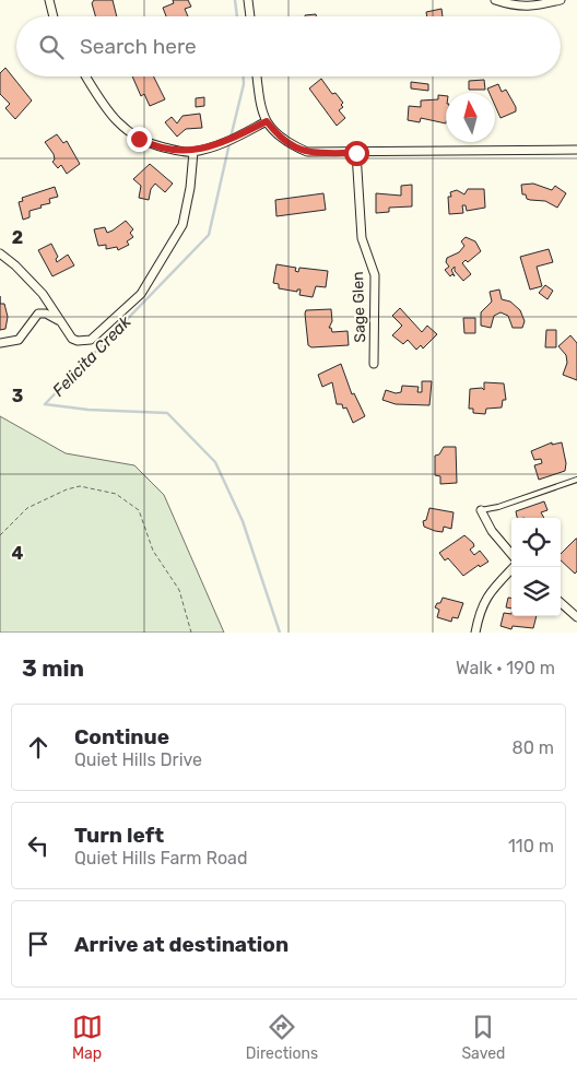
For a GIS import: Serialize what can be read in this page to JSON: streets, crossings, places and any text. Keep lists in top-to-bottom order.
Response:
{
  "streets": {
    "street": ["Sage Glen"]
  },
  "water": ["Felicita Creak"],
  "north": "top",
  "page": {
    "search": "Search here",
    "heading": ["3 min", "Walk · 190 m"],
    "list": [
      ["Continue", "Quiet Hills Drive", "80 m"],
      ["Turn left", "Quiet Hills Farm Road", "110 m"],
      "Arrive at destination"
    ],
    "nav": ["Map", "Directions", "Saved"]
  },
  "grid": {
    "rows": ["2", "3", "4"]
  }
}
